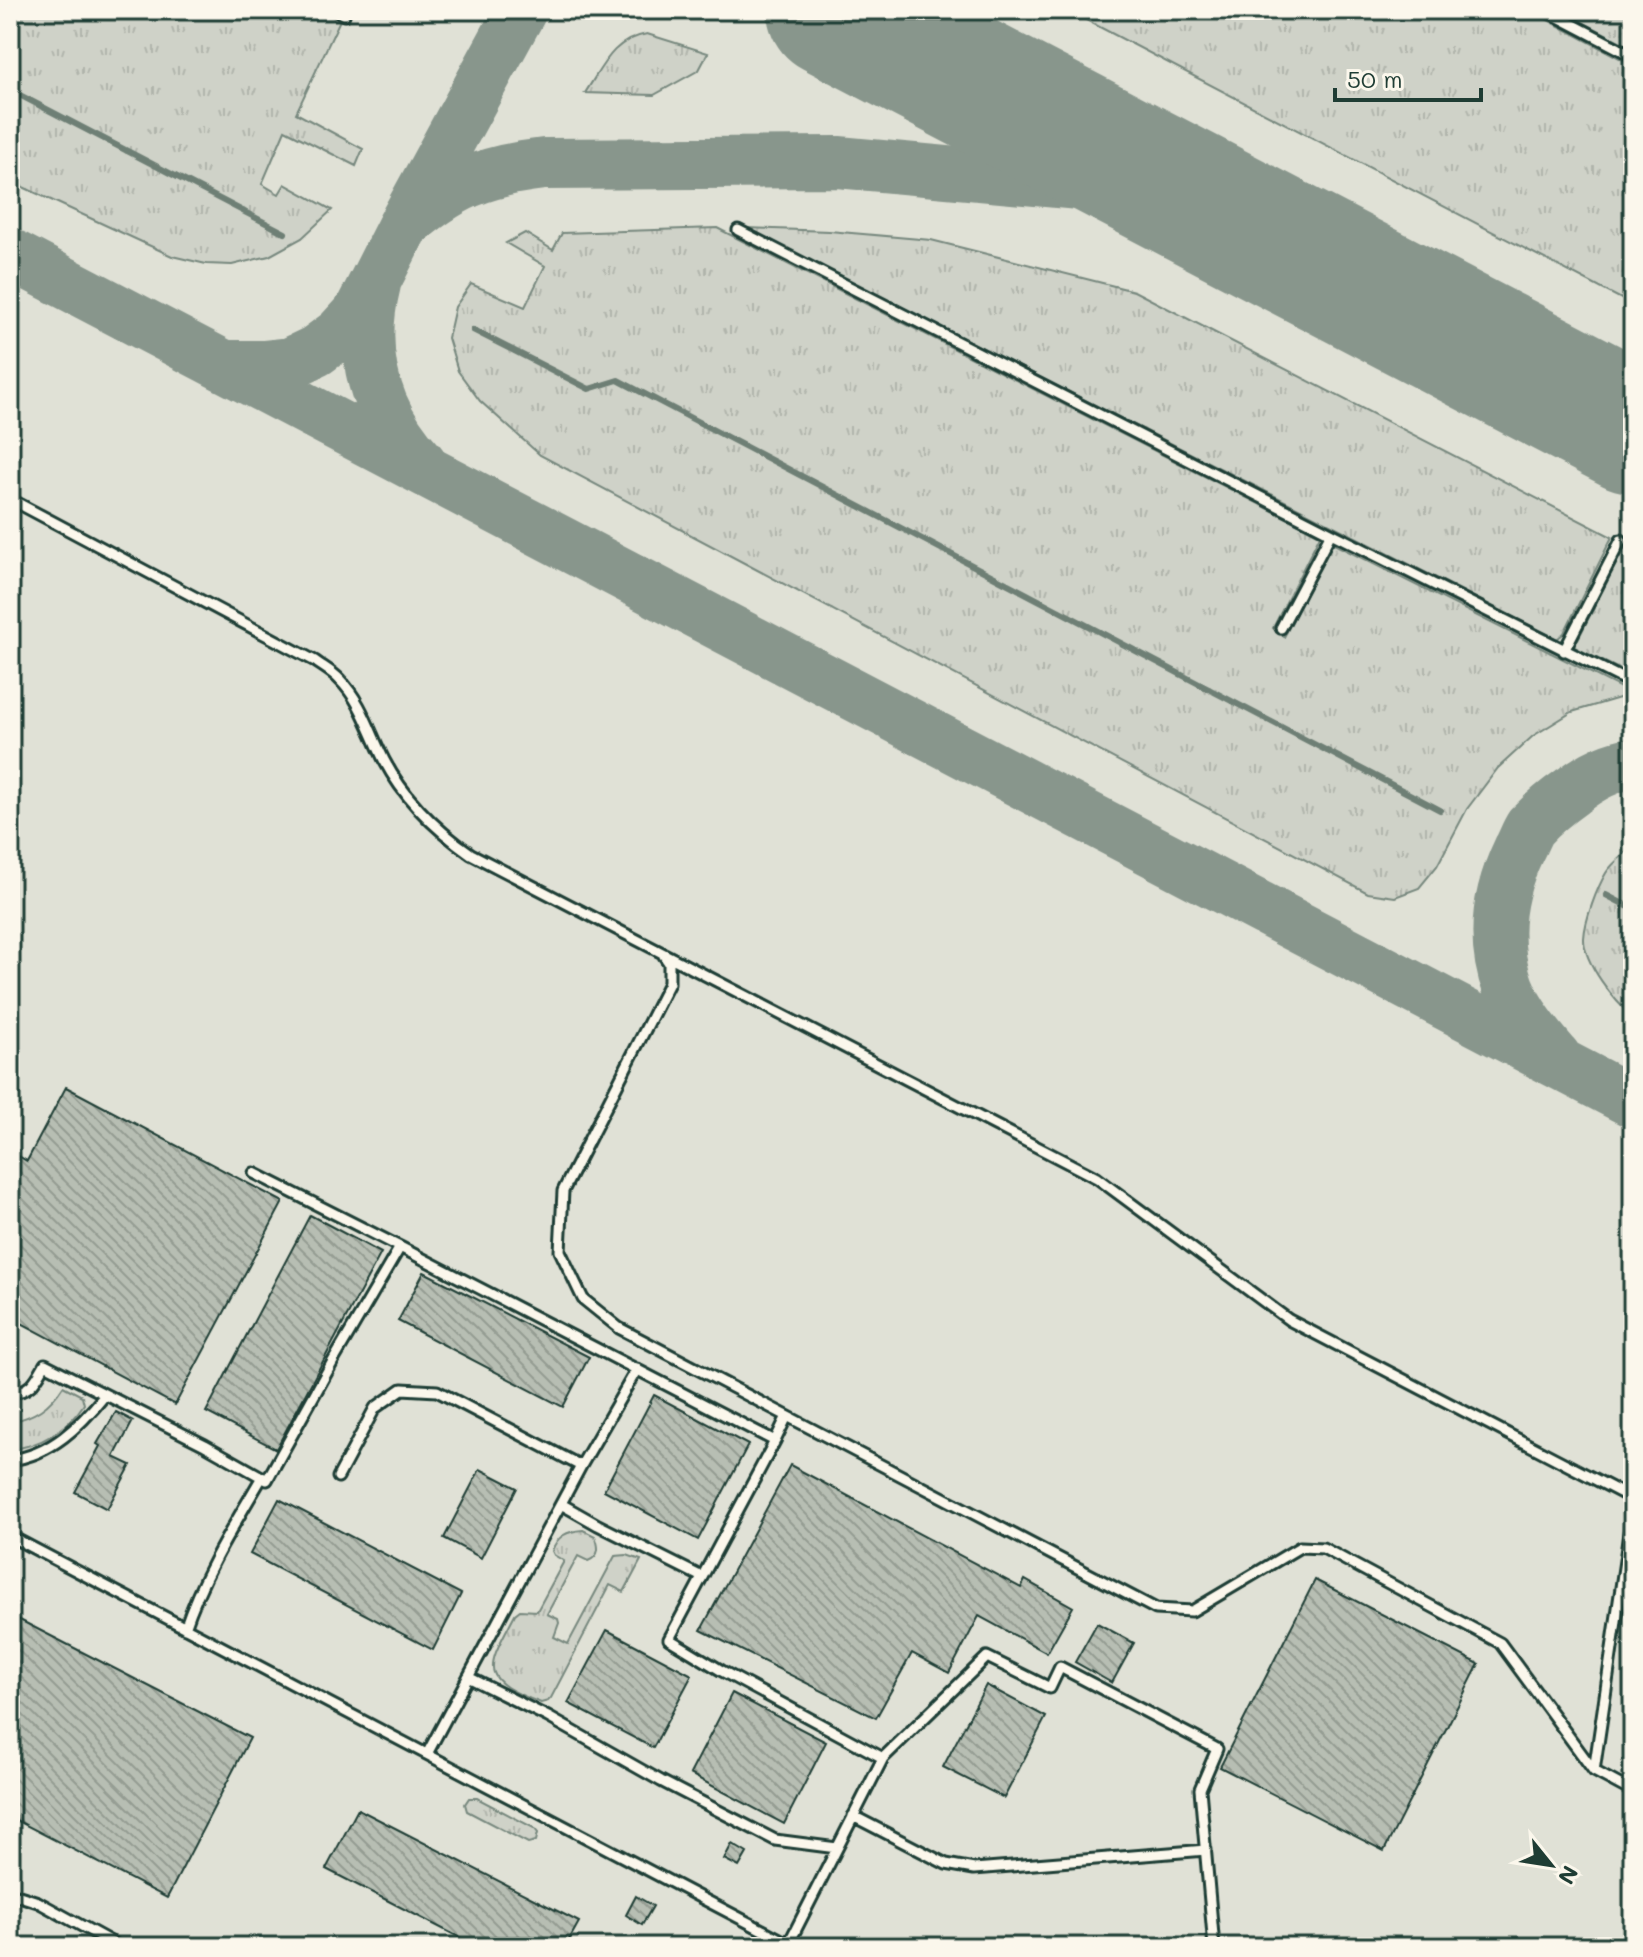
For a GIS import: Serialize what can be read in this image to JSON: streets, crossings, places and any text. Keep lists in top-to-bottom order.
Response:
{
  "scale_bar": "50 m",
  "north": "bottom right"
}
